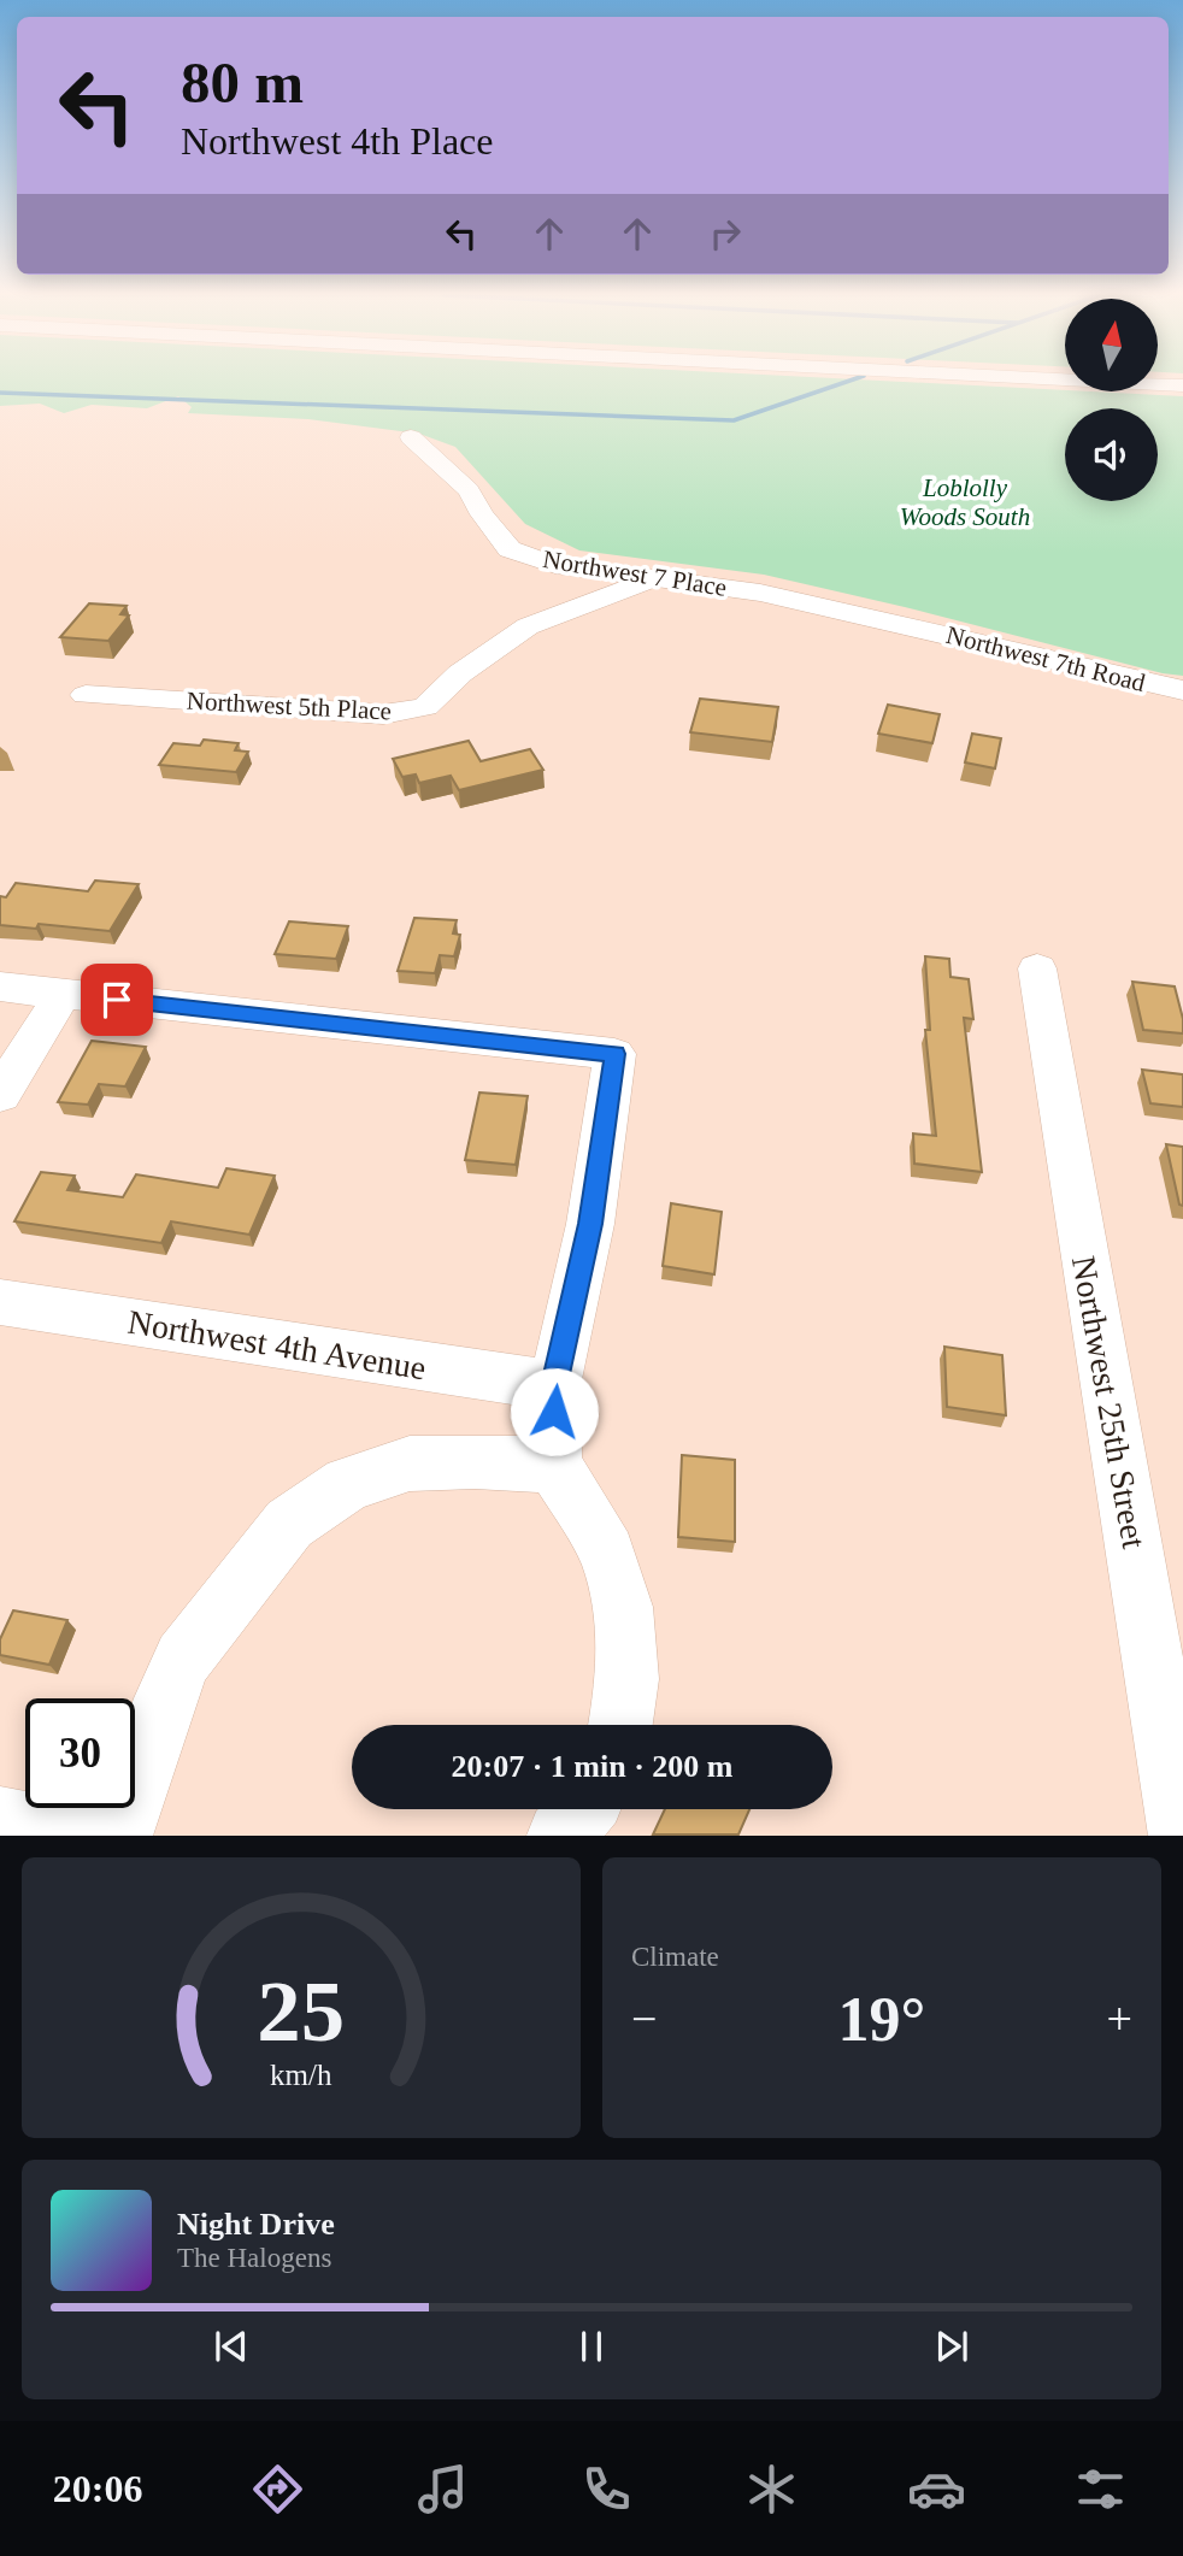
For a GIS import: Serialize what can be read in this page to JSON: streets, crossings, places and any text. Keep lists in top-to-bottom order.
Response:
{
  "streets": {
    "street": [
      "Northwest 7 Place",
      "Northwest 7th Road",
      "Northwest 5th Place",
      "Northwest 4th Avenue",
      "Northwest 25th Street"
    ]
  },
  "crossings": [
    ["Northwest 7 Place", "Northwest 7th Road"],
    ["Northwest 7 Place", "Northwest 5th Place"]
  ],
  "parks": ["Loblolly Woods South"],
  "north": "top",
  "page": {
    "turn": ["80 m", "Northwest 4th Place"],
    "limit": "30",
    "trip": "20:07 · 1 min · 200 m",
    "tile": "Climate",
    "heat": ["−", "19°", "+"],
    "song": ["Night Drive", "The Halogens"],
    "tabs": "20:06",
    "gauge": ["25", "km/h"]
  }
}
